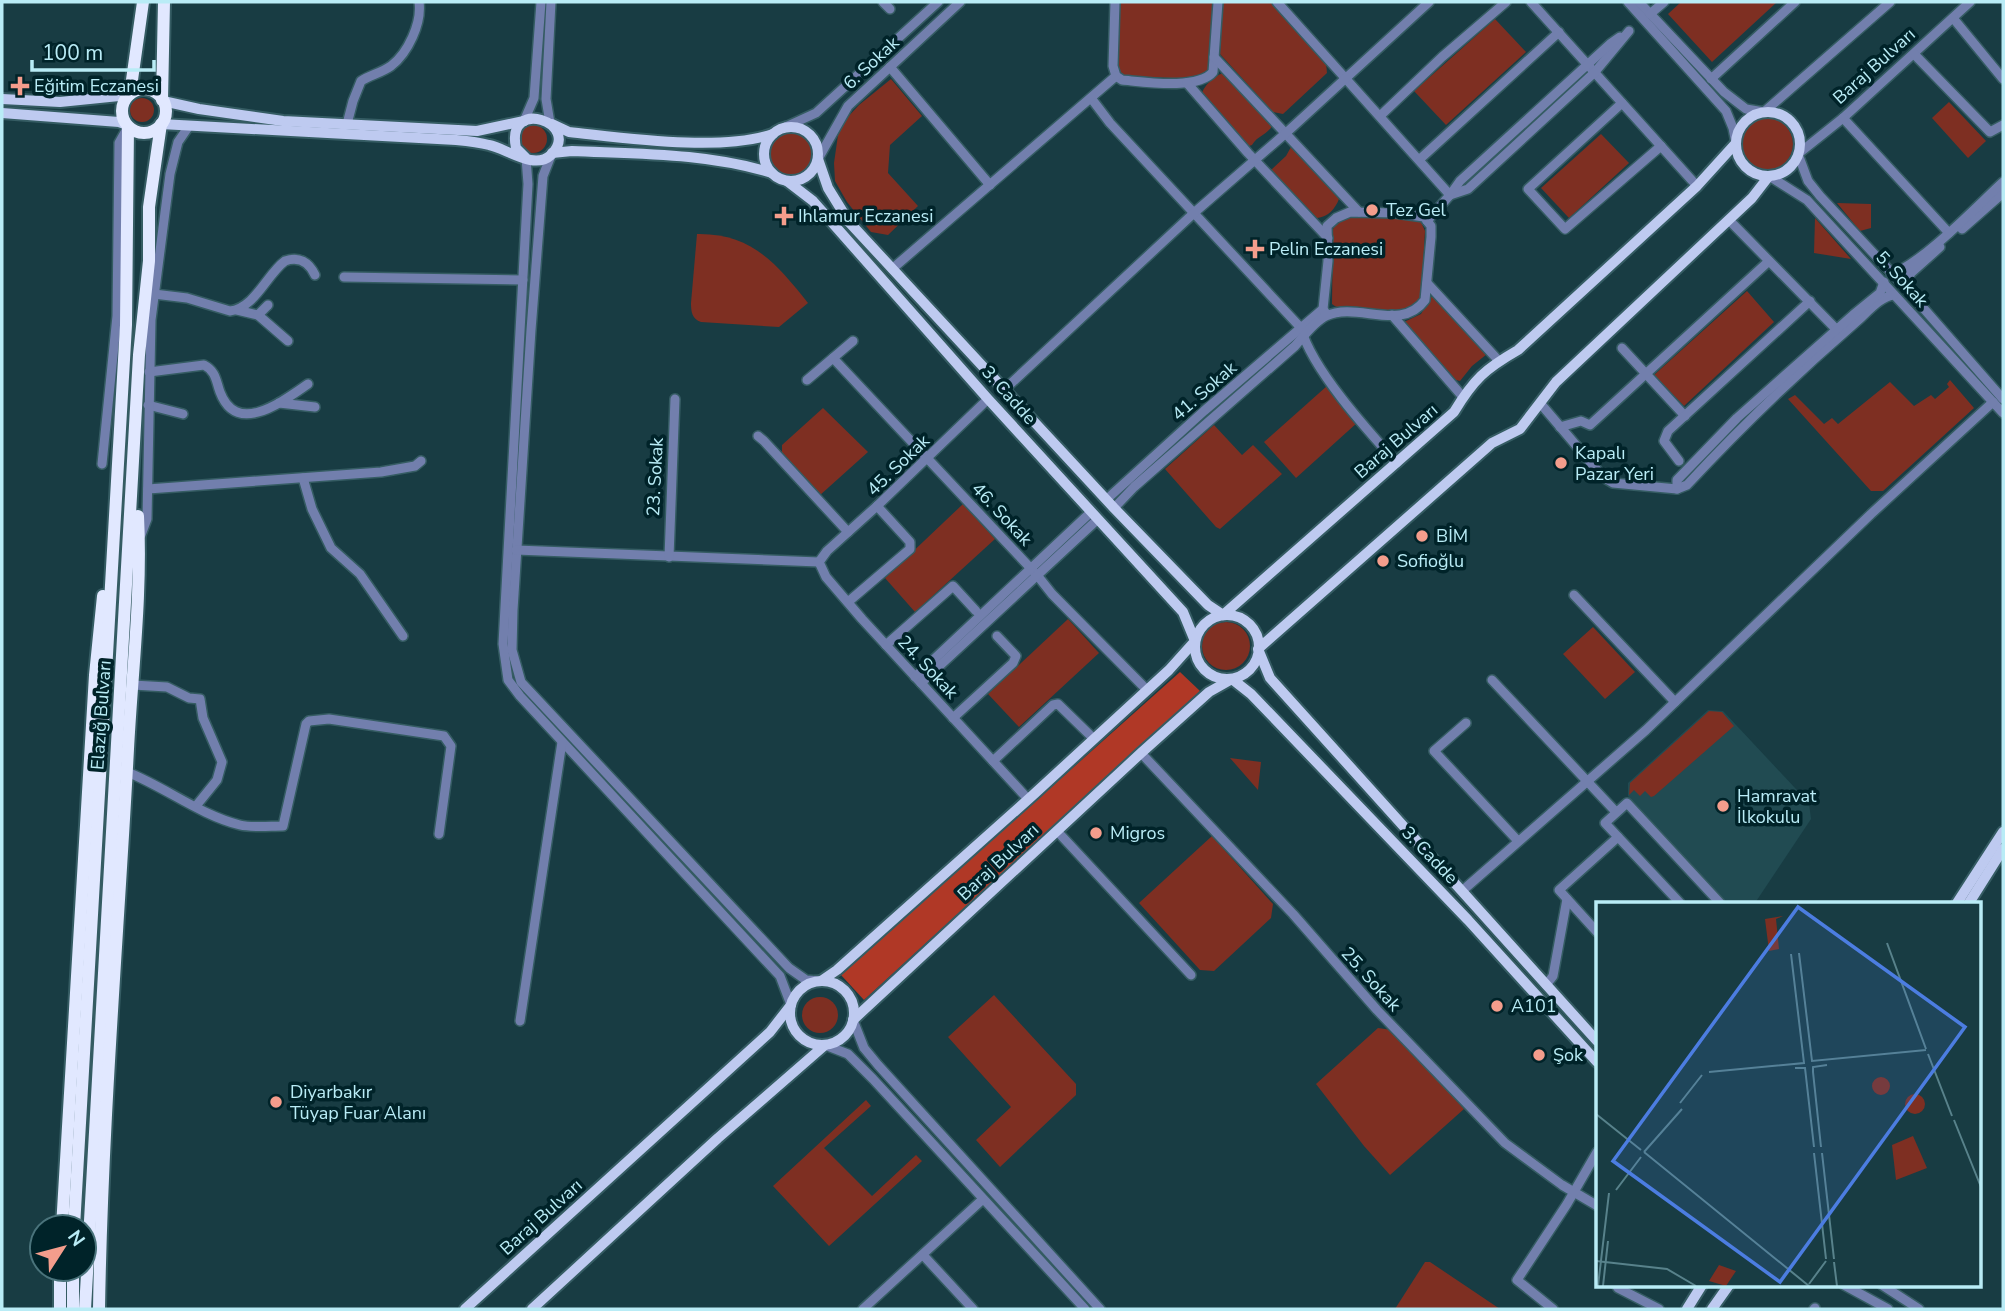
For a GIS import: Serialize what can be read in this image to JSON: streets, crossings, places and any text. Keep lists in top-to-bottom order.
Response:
{
  "streets": {
    "highway": ["Elazığ Bulvarı"],
    "main road": ["Baraj Bulvarı", "3. Cadde"],
    "street": [
      "6. Sokak",
      "5. Sokak",
      "41. Sokak",
      "45. Sokak",
      "23. Sokak",
      "46. Sokak",
      "24. Sokak",
      "25. Sokak"
    ]
  },
  "crossings": [
    ["6. Sokak", "3. Cadde"],
    ["Baraj Bulvarı", "5. Sokak"],
    ["Baraj Bulvarı", "3. Cadde"],
    ["Baraj Bulvarı", "46. Sokak"],
    ["Baraj Bulvarı", "24. Sokak"],
    ["Baraj Bulvarı", "25. Sokak"],
    ["41. Sokak", "3. Cadde"],
    ["3. Cadde", "45. Sokak"],
    ["45. Sokak", "46. Sokak"],
    ["45. Sokak", "24. Sokak"]
  ],
  "places": {
    "health": ["Eğitim Eczanesi", "Ihlamur Eczanesi", "Pelin Eczanesi"],
    "other": [
      "Tez Gel",
      "Kapalı Pazar Yeri",
      "BİM",
      "Sofioğlu",
      "Hamravat İlkokulu",
      "Migros",
      "A101",
      "Şok",
      "Diyarbakır Tüyap Fuar Alanı"
    ]
  },
  "scale_bar": "100 m",
  "north": "top right"
}
